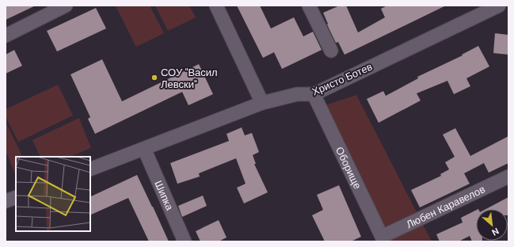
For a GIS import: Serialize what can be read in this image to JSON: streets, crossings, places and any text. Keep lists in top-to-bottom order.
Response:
{
  "streets": {
    "street": [
      "Христо Ботев",
      "Оборище",
      "Шипка",
      "Любен Каравелов"
    ]
  },
  "crossings": [
    ["Христо Ботев", "Оборище"],
    ["Христо Ботев", "Шипка"],
    ["Оборище", "Любен Каравелов"]
  ],
  "places": ["СОУ \"Васил Левски\""],
  "north": "bottom right"
}
